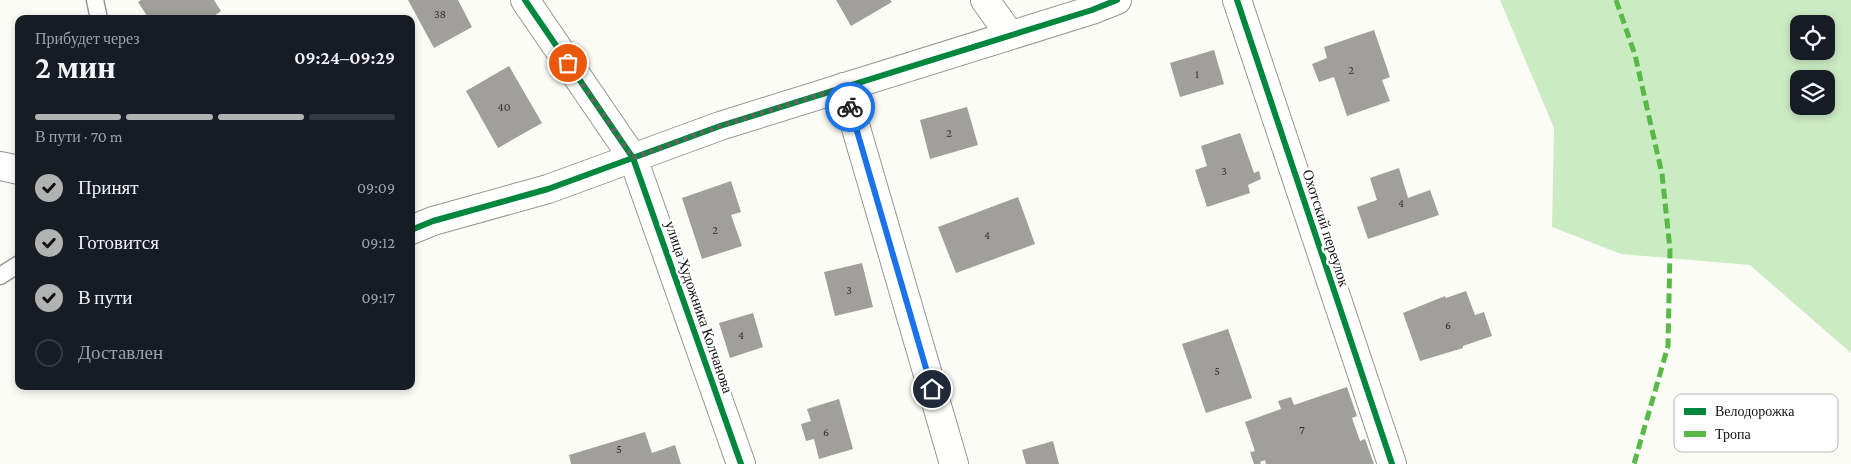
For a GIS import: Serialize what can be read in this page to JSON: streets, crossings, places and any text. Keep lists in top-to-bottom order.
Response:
{
  "streets": {
    "street": ["Охотский переулок", "улица Художника Колчанова"]
  },
  "house_numbers": [
    "38",
    "2",
    "1",
    "40",
    "2",
    "3",
    "4",
    "2",
    "4",
    "3",
    "6",
    "4",
    "5",
    "7",
    "6",
    "5"
  ],
  "legend": ["Велодорожка", "Тропа"],
  "page": {
    "heading": ["2 мин", "Прибудет через", "09:24–09:29"],
    "bar": "В пути · 70 m",
    "list": [
      ["Принят", "09:09"],
      ["Готовится", "09:12"],
      ["В пути", "09:17"],
      "Доставлен"
    ]
  }
}
